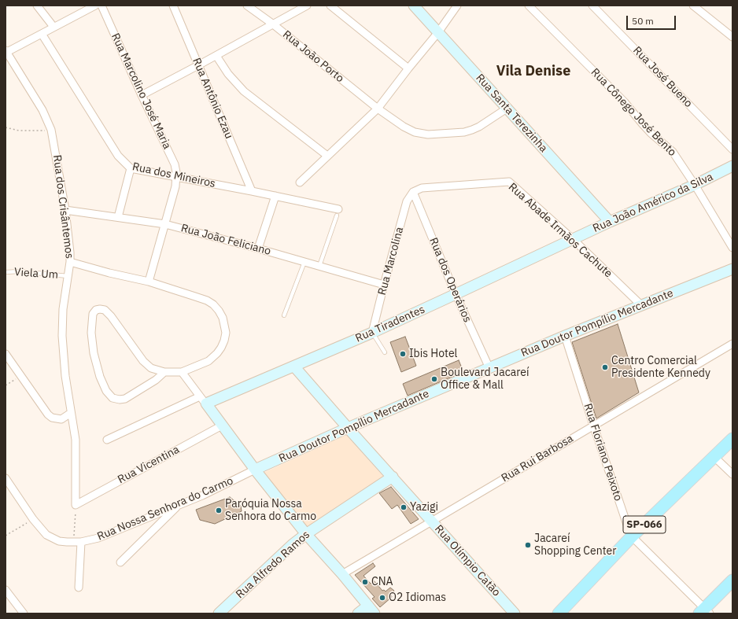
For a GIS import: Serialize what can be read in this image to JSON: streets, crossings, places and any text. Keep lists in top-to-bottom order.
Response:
{
  "streets": {
    "main road": [
      "Rua Santa Terezinha",
      "Rua João Américo da Silva",
      "Rua Doutor Pompílio Mercadante",
      "Rua Tiradentes",
      "SP-066",
      "Rua Olímpio Catão",
      "Rua Alfredo Ramos"
    ],
    "street": [
      "Rua João Porto",
      "Rua José Bueno",
      "Rua Marcolino José Maria",
      "Rua Antônio Ezau",
      "Rua Cônego José Bento",
      "Rua dos Mineiros",
      "Rua dos Crisântemos",
      "Rua Abade Irmãos Cachute",
      "Rua João Feliciano",
      "Rua Marcolina",
      "Rua dos Operários",
      "Rua Floriano Peixoto",
      "Rua Rui Barbosa",
      "Rua Vicentina",
      "Rua Nossa Senhora do Carmo"
    ],
    "lane": ["Viela Um"]
  },
  "crossings": [
    ["Rua João Porto", "Rua Santa Terezinha"],
    ["Rua Marcolino José Maria", "Rua dos Mineiros"],
    ["Rua Marcolino José Maria", "Rua João Feliciano"],
    ["Rua Antônio Ezau", "Rua dos Mineiros"],
    ["Rua Cônego José Bento", "Rua João Américo da Silva"],
    ["Rua Santa Terezinha", "Rua João Américo da Silva"],
    ["Rua João Américo da Silva", "Rua Abade Irmãos Cachute"],
    ["Rua João Américo da Silva", "Rua Tiradentes"],
    ["Rua dos Crisântemos", "Rua João Feliciano"],
    ["Rua dos Crisântemos", "Viela Um"],
    ["Rua Abade Irmãos Cachute", "Rua Marcolina"],
    ["Rua Abade Irmãos Cachute", "Rua dos Operários"],
    ["Rua Abade Irmãos Cachute", "Rua Doutor Pompílio Mercadante"],
    ["Rua Abade Irmãos Cachute", "Rua Tiradentes"],
    ["Rua João Feliciano", "Rua Marcolina"],
    ["Rua Marcolina", "Rua dos Operários"],
    ["Rua Marcolina", "Rua Tiradentes"],
    ["Rua dos Operários", "Rua Doutor Pompílio Mercadante"],
    ["Rua dos Operários", "Rua Tiradentes"],
    ["Rua Doutor Pompílio Mercadante", "Rua Floriano Peixoto"],
    ["Rua Doutor Pompílio Mercadante", "Rua Nossa Senhora do Carmo"],
    ["Rua Doutor Pompílio Mercadante", "Rua Olímpio Catão"],
    ["Rua Tiradentes", "Rua Olímpio Catão"],
    ["Rua Floriano Peixoto", "Rua Rui Barbosa"],
    ["Rua Floriano Peixoto", "SP-066"],
    ["Rua Rui Barbosa", "Rua Olímpio Catão"],
    ["Rua Olímpio Catão", "Rua Alfredo Ramos"]
  ],
  "districts": ["Vila Denise"],
  "places": [
    "Ibis Hotel",
    "Centro Comercial Presidente Kennedy",
    "Boulevard Jacareí Office & Mall",
    "Yazigi",
    "Paróquia Nossa Senhora do Carmo",
    "Jacareí Shopping Center",
    "CNA",
    "O2 Idiomas"
  ],
  "scale_bar": "50 m"
}
